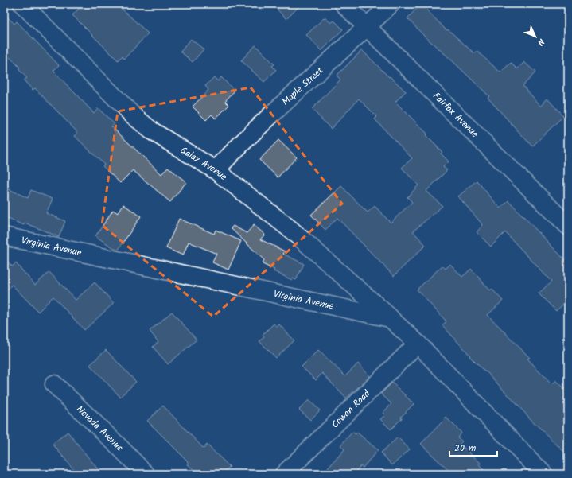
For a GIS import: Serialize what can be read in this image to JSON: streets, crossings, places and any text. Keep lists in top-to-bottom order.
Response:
{
  "streets": {
    "street": [
      "Maple Street",
      "Fairfax Avenue",
      "Galax Avenue",
      "Virginia Avenue",
      "Cowan Road",
      "Nevada Avenue"
    ]
  },
  "crossings": [
    ["Maple Street", "Fairfax Avenue"],
    ["Maple Street", "Galax Avenue"],
    ["Galax Avenue", "Virginia Avenue"]
  ],
  "scale_bar": "20 m",
  "north": "bottom right"
}
